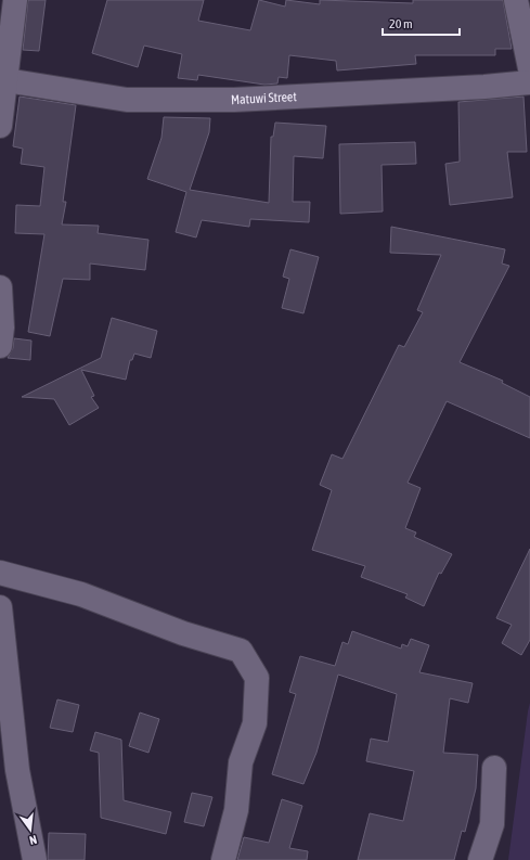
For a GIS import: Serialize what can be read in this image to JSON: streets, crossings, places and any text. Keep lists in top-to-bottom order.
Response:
{
  "streets": {
    "street": ["Matuwi Street"]
  },
  "scale_bar": "20 m",
  "north": "bottom"
}
